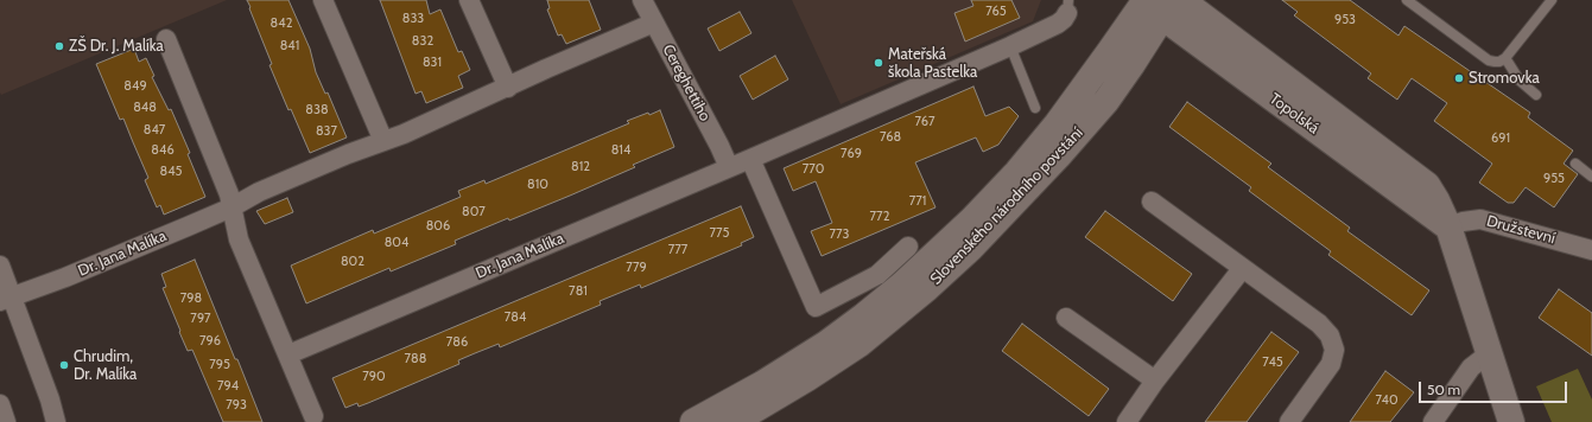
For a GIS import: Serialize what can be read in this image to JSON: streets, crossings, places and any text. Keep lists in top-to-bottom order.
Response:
{
  "streets": {
    "main road": ["Topolská", "Slovenského národního povstání"],
    "street": ["Cereghettiho", "Družstevní", "Dr. Jana Malíka"]
  },
  "crossings": [
    ["Cereghettiho", "Dr. Jana Malíka"],
    ["Topolská", "Slovenského národního povstání"],
    ["Topolská", "Družstevní"]
  ],
  "places": [
    "ZŠ Dr. J. Malíka",
    "Mateřská škola Pastelka",
    "Stromovka",
    "Chrudim, Dr. Malíka"
  ],
  "house_numbers": [
    "765",
    "833",
    "953",
    "842",
    "832",
    "841",
    "831",
    "849",
    "848",
    "838",
    "767",
    "847",
    "837",
    "768",
    "691",
    "846",
    "814",
    "769",
    "812",
    "770",
    "845",
    "955",
    "810",
    "771",
    "807",
    "772",
    "806",
    "775",
    "773",
    "804",
    "777",
    "802",
    "779",
    "781",
    "798",
    "784",
    "797",
    "796",
    "786",
    "788",
    "745",
    "795",
    "790",
    "794",
    "740",
    "793"
  ],
  "scale_bar": "50 m"
}
